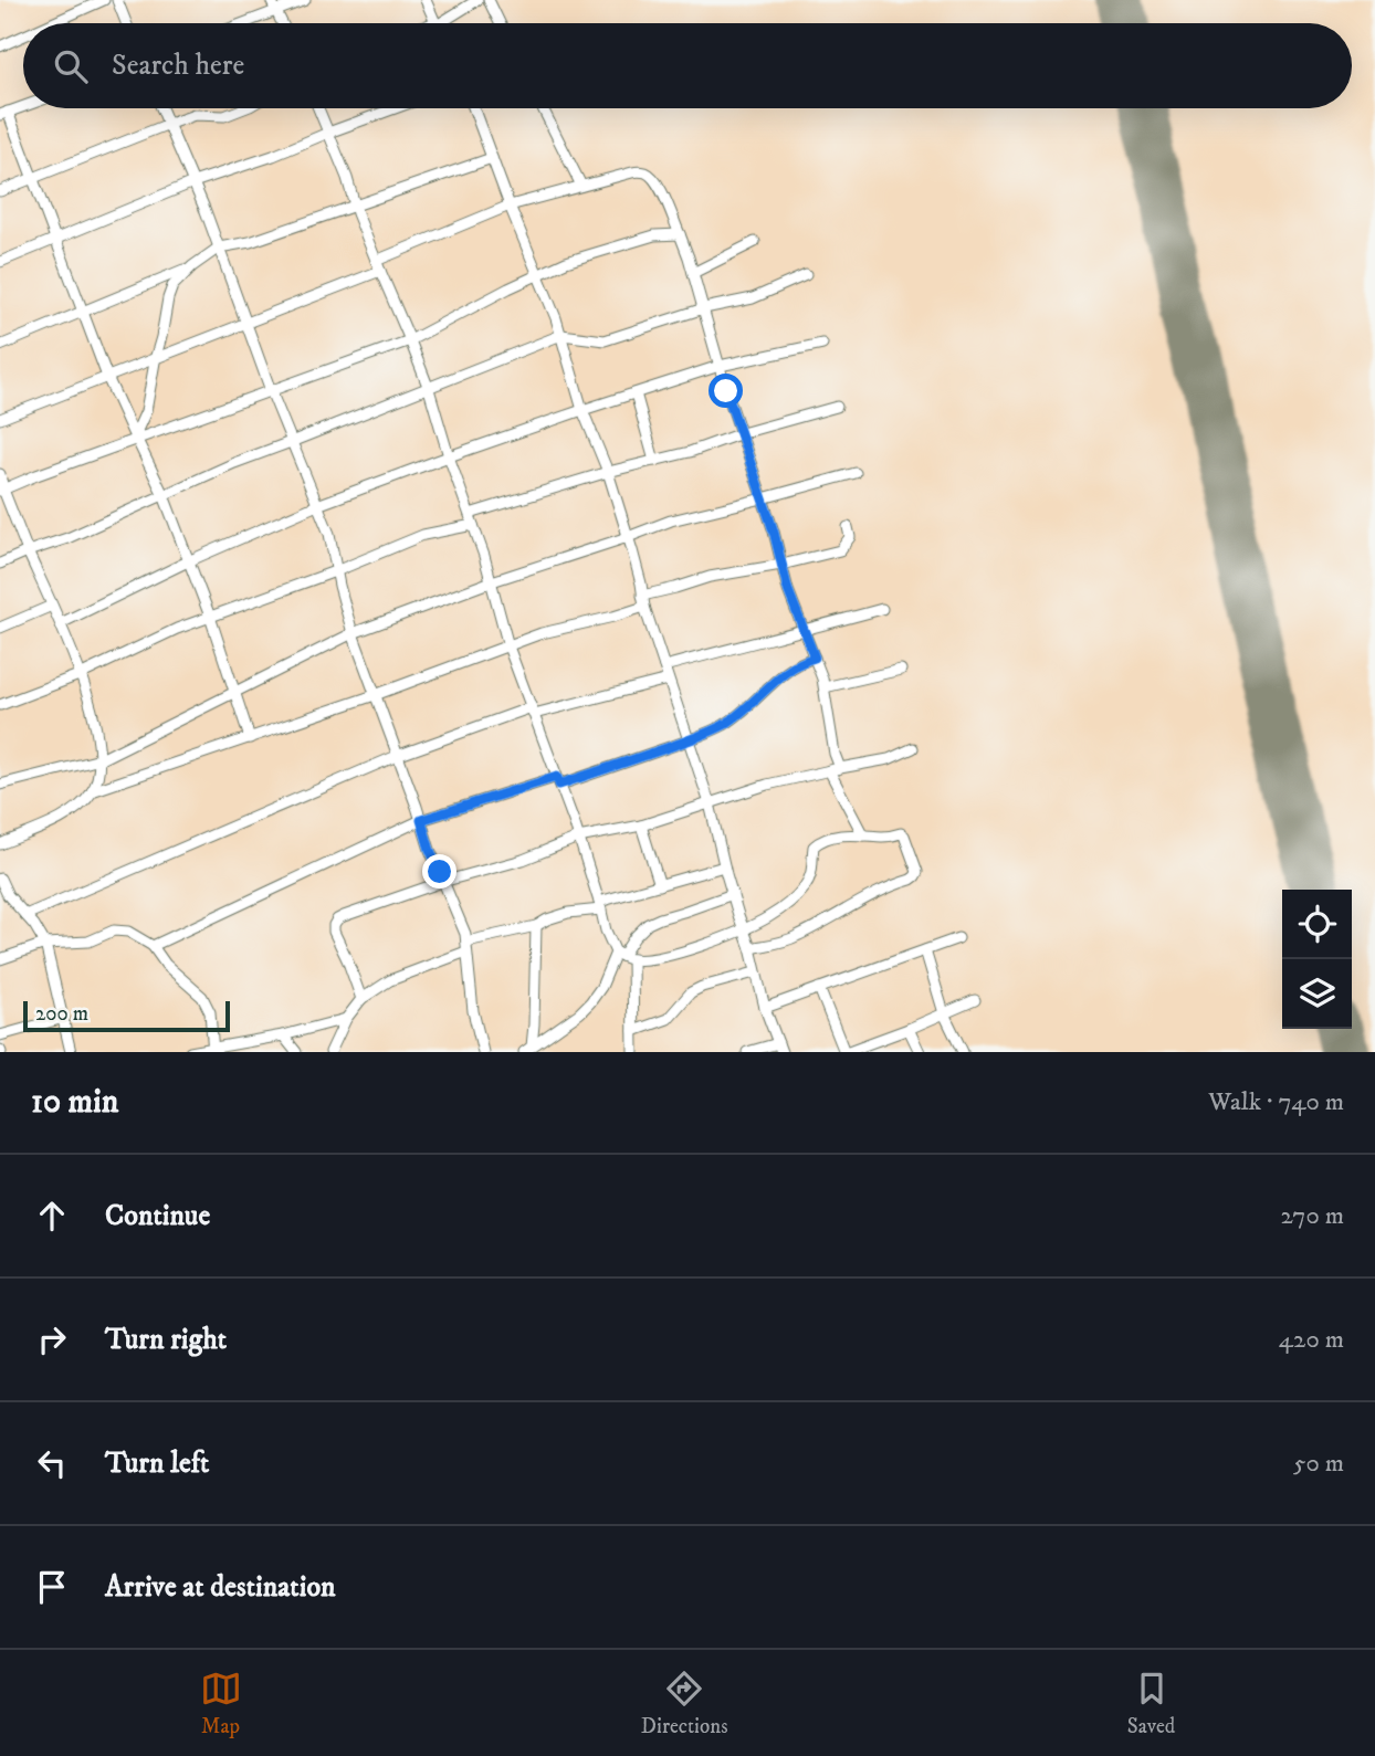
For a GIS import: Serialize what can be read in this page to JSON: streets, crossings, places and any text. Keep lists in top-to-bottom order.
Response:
{
  "scale_bar": "200 m",
  "page": {
    "search": "Search here",
    "scale": "200 m",
    "heading": ["10 min", "Walk · 740 m"],
    "list": [
      ["Continue", "270 m"],
      ["Turn right", "420 m"],
      ["Turn left", "50 m"],
      "Arrive at destination"
    ],
    "nav": ["Map", "Directions", "Saved"]
  }
}
